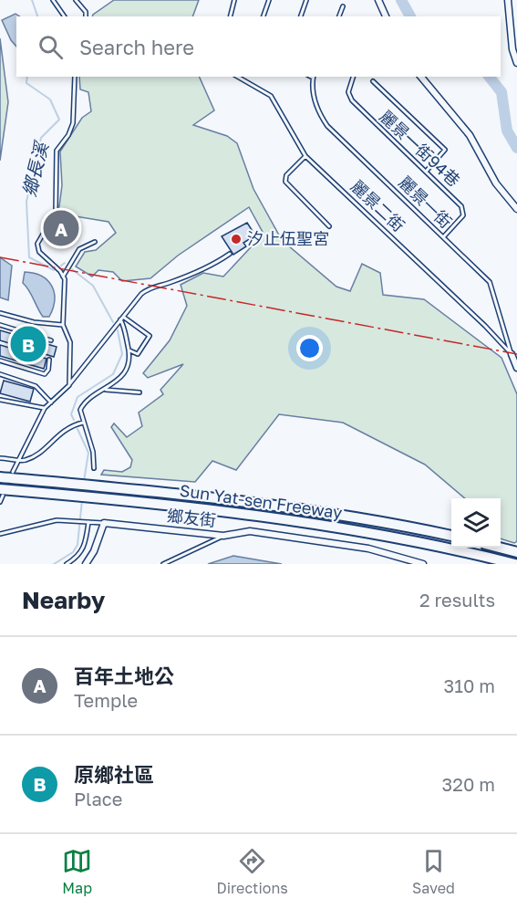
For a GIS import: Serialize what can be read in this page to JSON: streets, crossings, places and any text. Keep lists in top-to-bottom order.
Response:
{
  "streets": {
    "highway": ["Sun Yat-sen Freeway"],
    "street": ["鄉友街"],
    "lane": ["麗景一街94巷", "麗景一街", "麗景二街"]
  },
  "crossings": [
    ["麗景一街94巷", "麗景一街"],
    ["麗景一街", "麗景二街"]
  ],
  "water": ["鄉長溪"],
  "places": ["汐止伍聖宮"],
  "page": {
    "search": "Search here",
    "pins": ["A", "B"],
    "heading": ["Nearby", "2 results"],
    "list": [
      {
        "mark": "A",
        "name": "百年土地公",
        "note": "Temple",
        "value": "310 m"
      },
      {
        "mark": "B",
        "name": "原鄉社區",
        "note": "Place",
        "value": "320 m"
      }
    ],
    "nav": ["Map", "Directions", "Saved"]
  }
}
